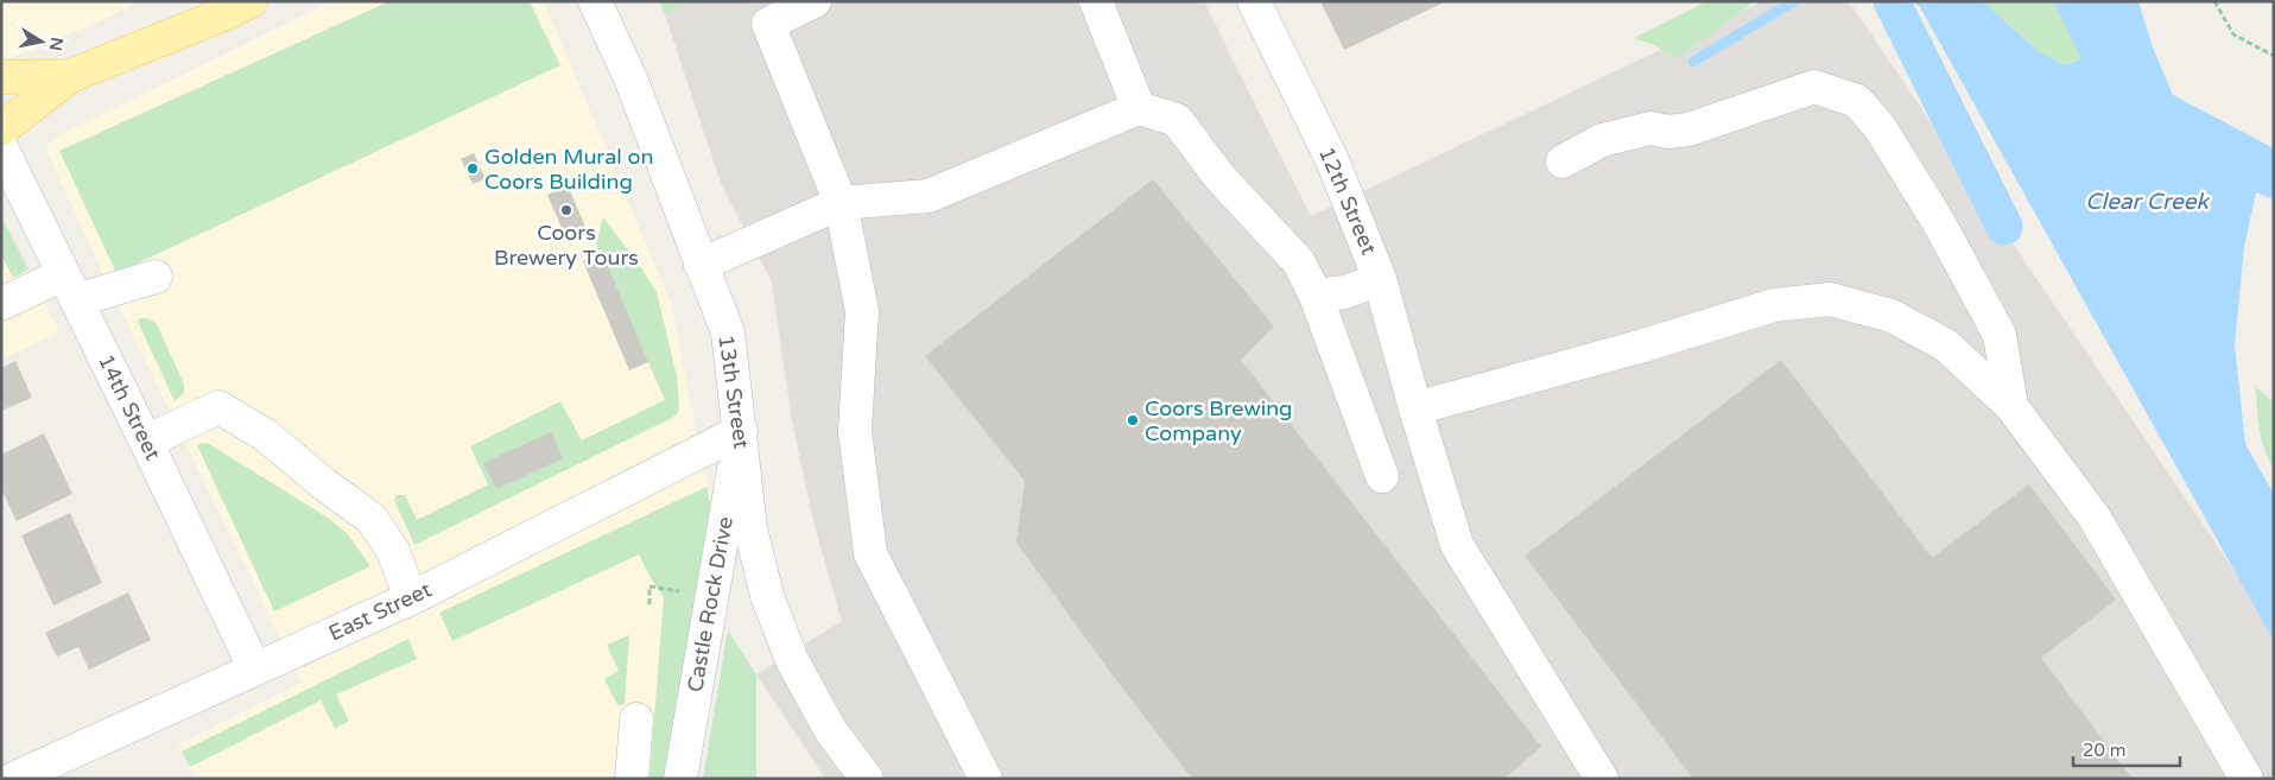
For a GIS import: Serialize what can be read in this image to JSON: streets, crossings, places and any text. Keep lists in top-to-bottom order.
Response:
{
  "streets": {
    "street": [
      "12th Street",
      "13th Street",
      "14th Street",
      "Castle Rock Drive",
      "East Street"
    ]
  },
  "crossings": [
    ["13th Street", "Castle Rock Drive"],
    ["13th Street", "East Street"],
    ["14th Street", "East Street"],
    ["Castle Rock Drive", "East Street"]
  ],
  "water": ["Clear Creek"],
  "places": ["Golden Mural on Coors Building", "Coors Brewery Tours", "Coors Brewing Company"],
  "scale_bar": "20 m",
  "north": "right"
}
